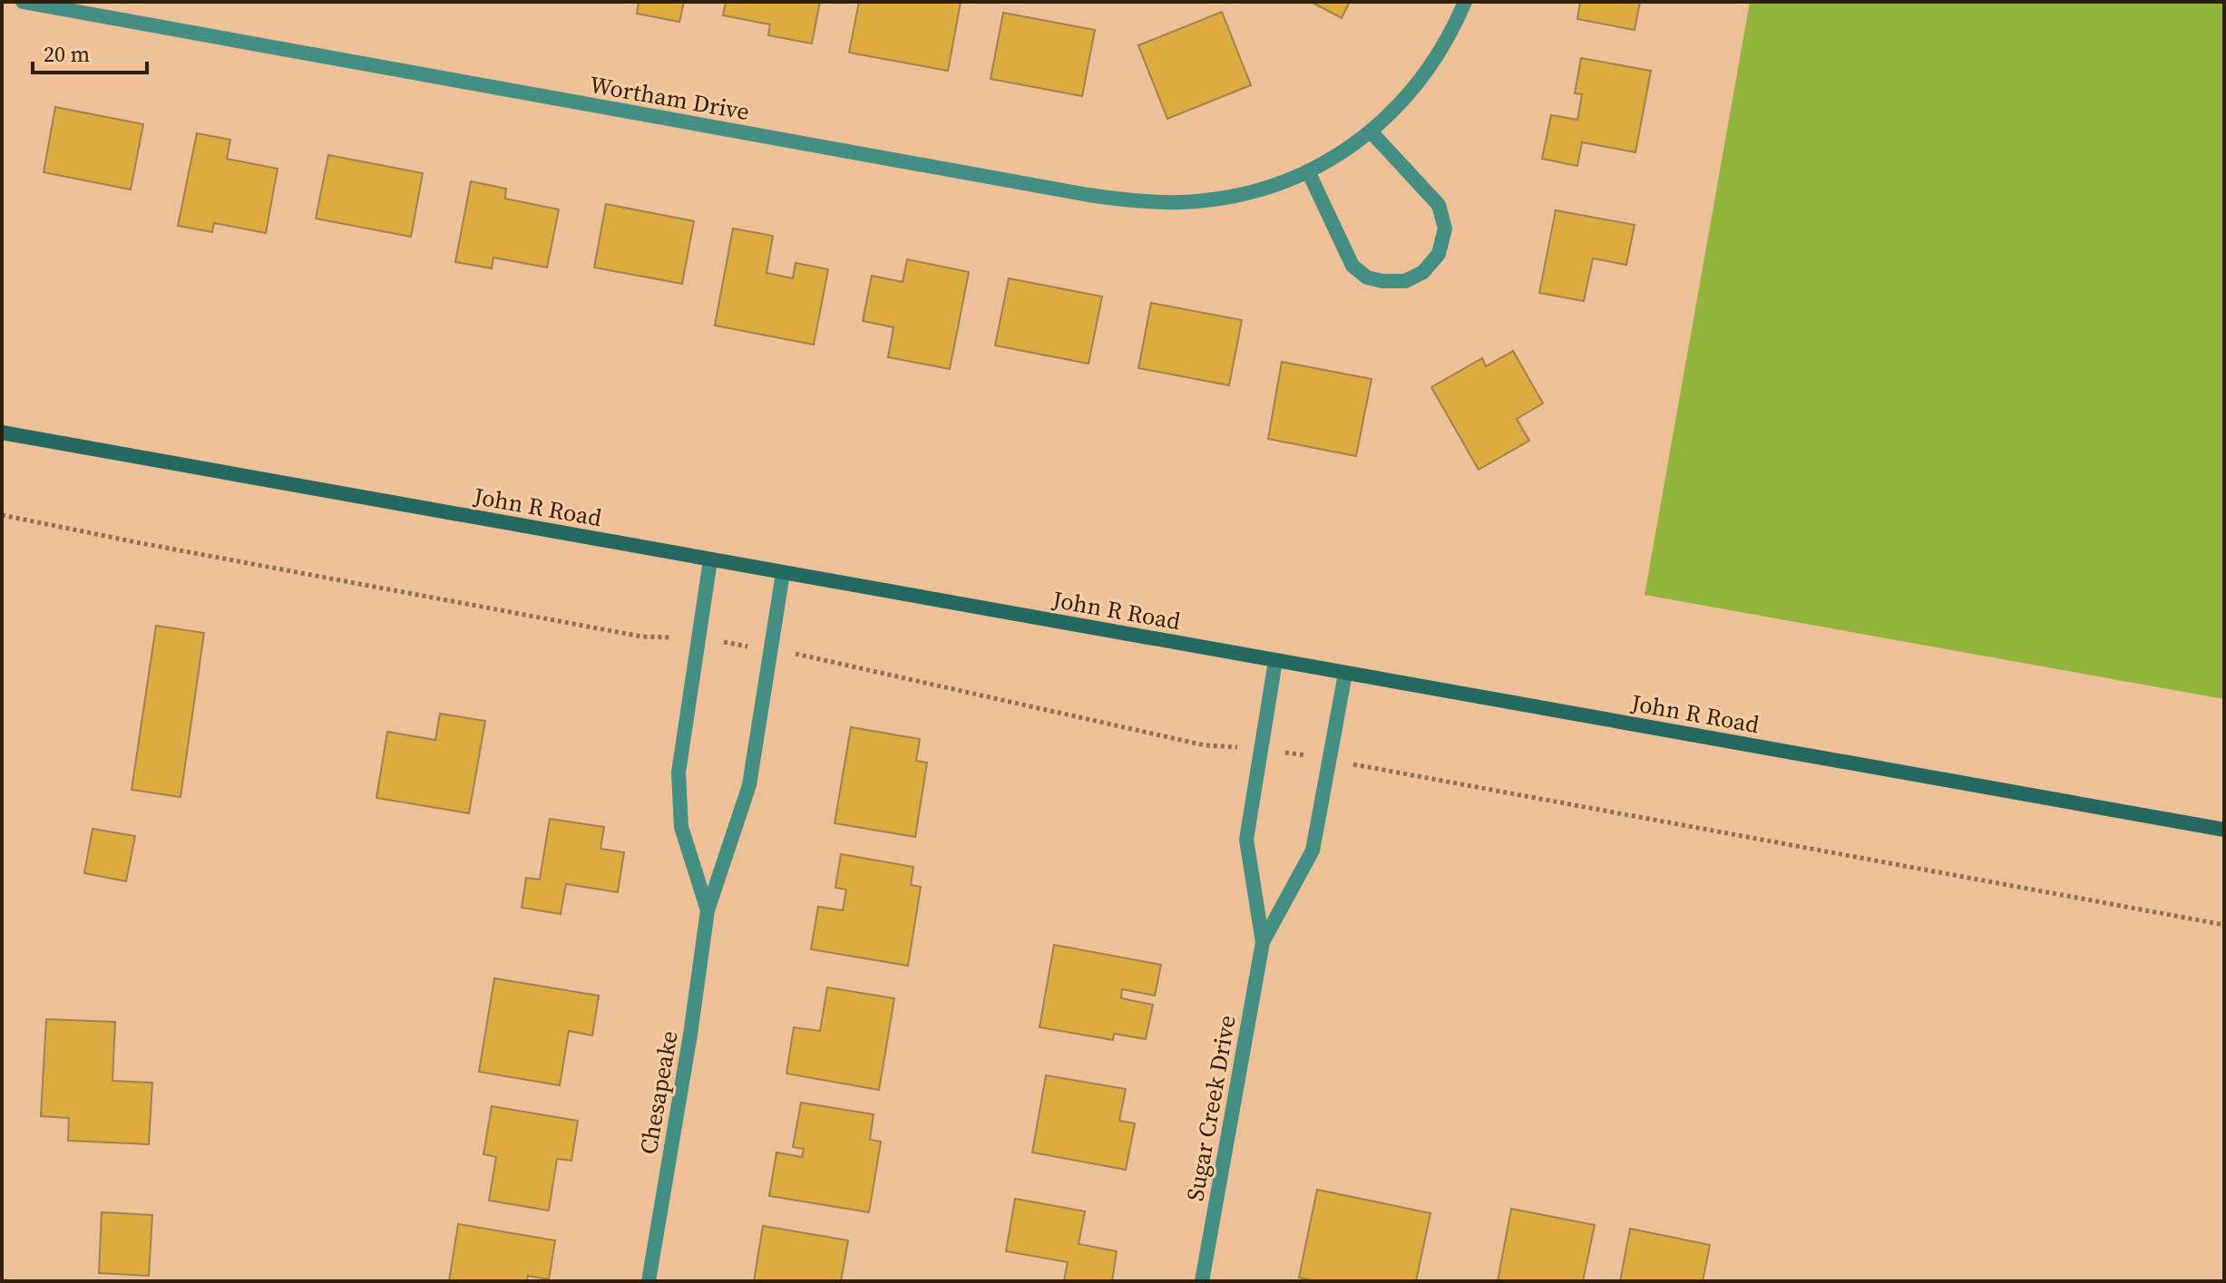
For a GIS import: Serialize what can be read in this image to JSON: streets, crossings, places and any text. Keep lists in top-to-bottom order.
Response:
{
  "streets": {
    "main road": ["John R Road"],
    "street": ["Wortham Drive", "Chesapeake", "Sugar Creek Drive"]
  },
  "crossings": [
    ["John R Road", "Chesapeake"],
    ["John R Road", "Sugar Creek Drive"]
  ],
  "scale_bar": "20 m"
}
